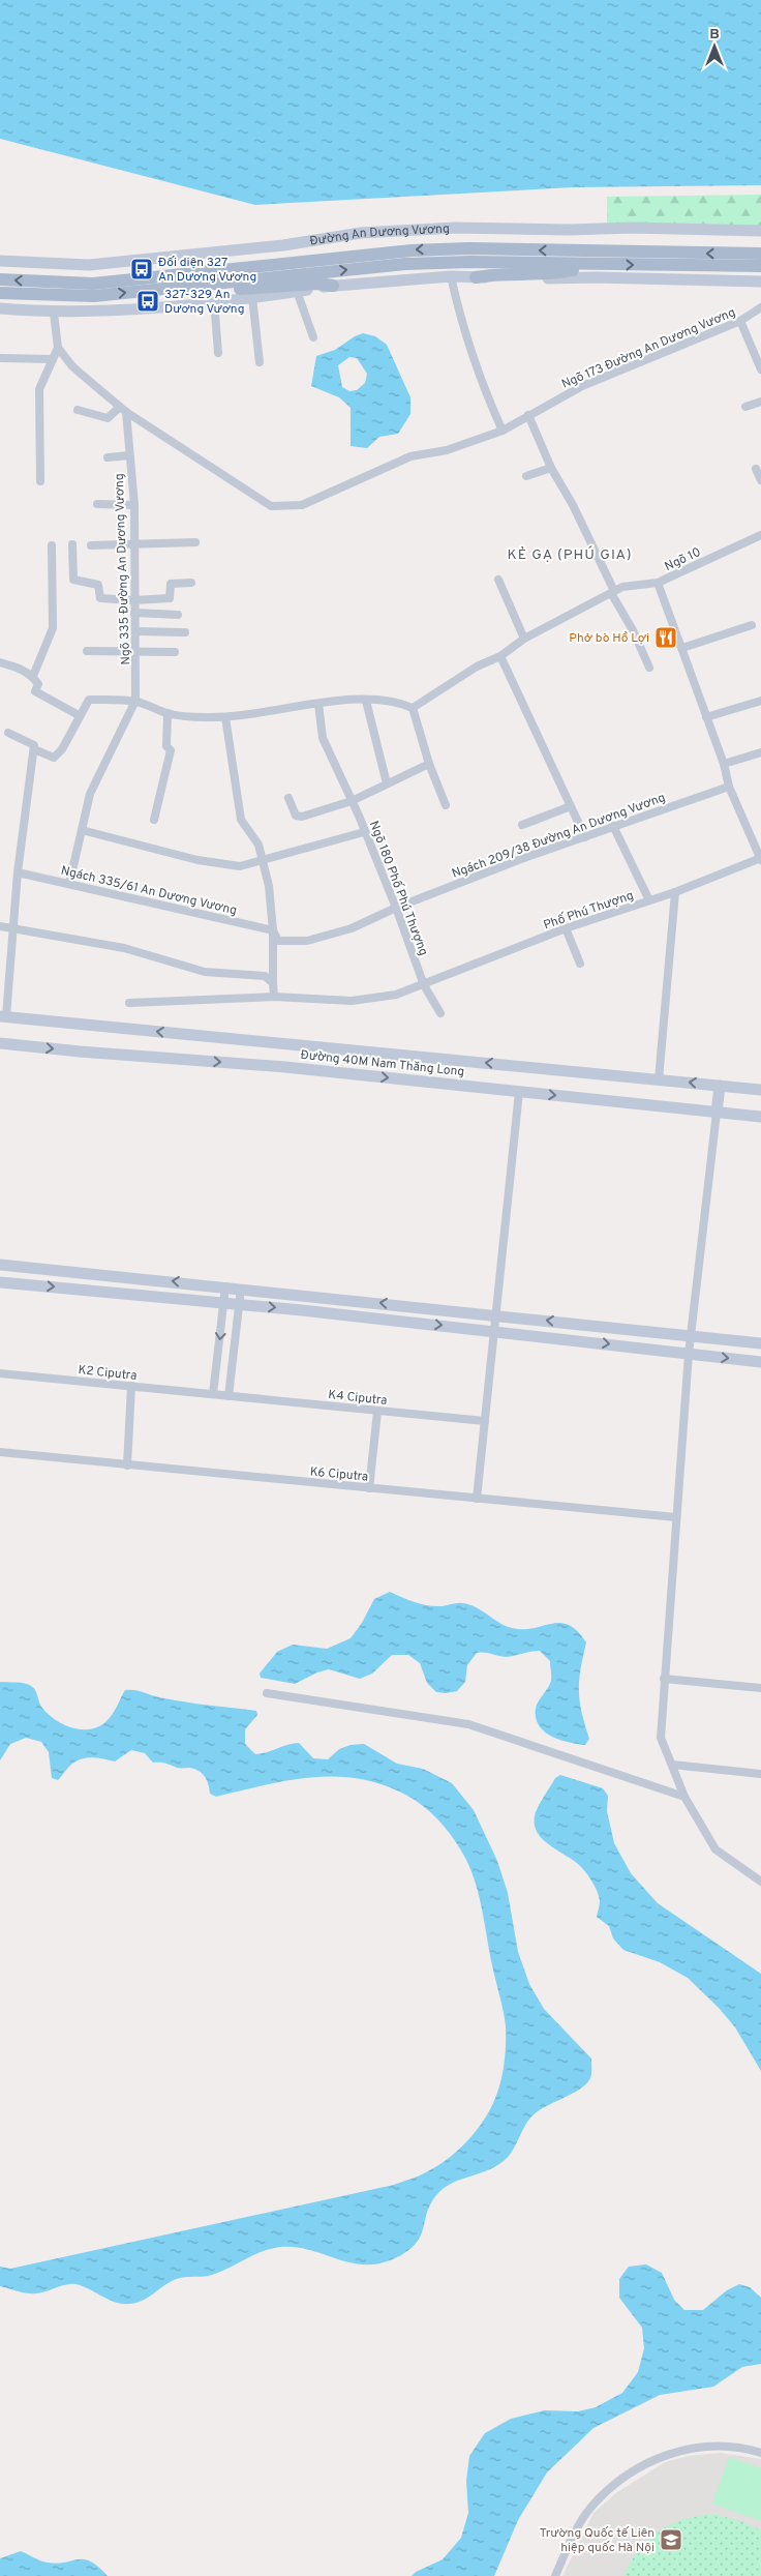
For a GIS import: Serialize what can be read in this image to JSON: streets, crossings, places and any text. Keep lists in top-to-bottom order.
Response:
{
  "streets": {
    "main road": ["Đường An Dương Vương"],
    "street": [
      "Ngõ 173 Đường An Dương Vương",
      "Ngõ 10",
      "Ngõ 335 Đường An Dương Vương",
      "Ngách 209/38 Đường An Dương Vương",
      "Ngõ 180 Phố Phú Thượng",
      "Ngách 335/61 An Dương Vương",
      "Phố Phú Thượng",
      "Đường 40M Nam Thăng Long",
      "K2 Ciputra",
      "K4 Ciputra",
      "K6 Ciputra"
    ]
  },
  "crossings": [
    ["Ngõ 173 Đường An Dương Vương", "Ngõ 335 Đường An Dương Vương"],
    ["Ngách 209/38 Đường An Dương Vương", "Ngõ 180 Phố Phú Thượng"],
    ["Ngách 209/38 Đường An Dương Vương", "Ngách 335/61 An Dương Vương"],
    ["Ngõ 180 Phố Phú Thượng", "Phố Phú Thượng"],
    ["K2 Ciputra", "K4 Ciputra"]
  ],
  "districts": ["KẺ GẠ (PHÚ GIA)"],
  "places": {
    "bus stop": ["Đối diện 327 An Dương Vương", "327-329 An Dương Vương"],
    "restaurant": ["Phở bò Hồ Lợi"],
    "school or university": ["Trường Quốc tế Liên hiệp quốc Hà Nội"]
  },
  "north": "top"
}
